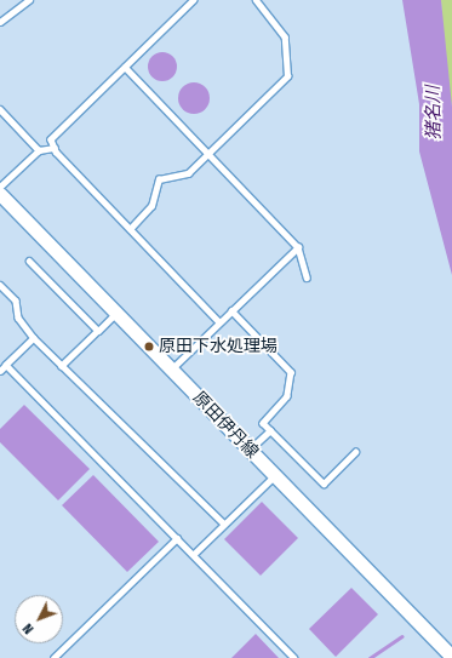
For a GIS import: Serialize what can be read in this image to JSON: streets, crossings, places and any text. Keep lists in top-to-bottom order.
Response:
{
  "streets": {
    "street": ["原田伊丹線"]
  },
  "water": ["猪名川"],
  "places": ["原田下水処理場"],
  "north": "bottom left"
}
